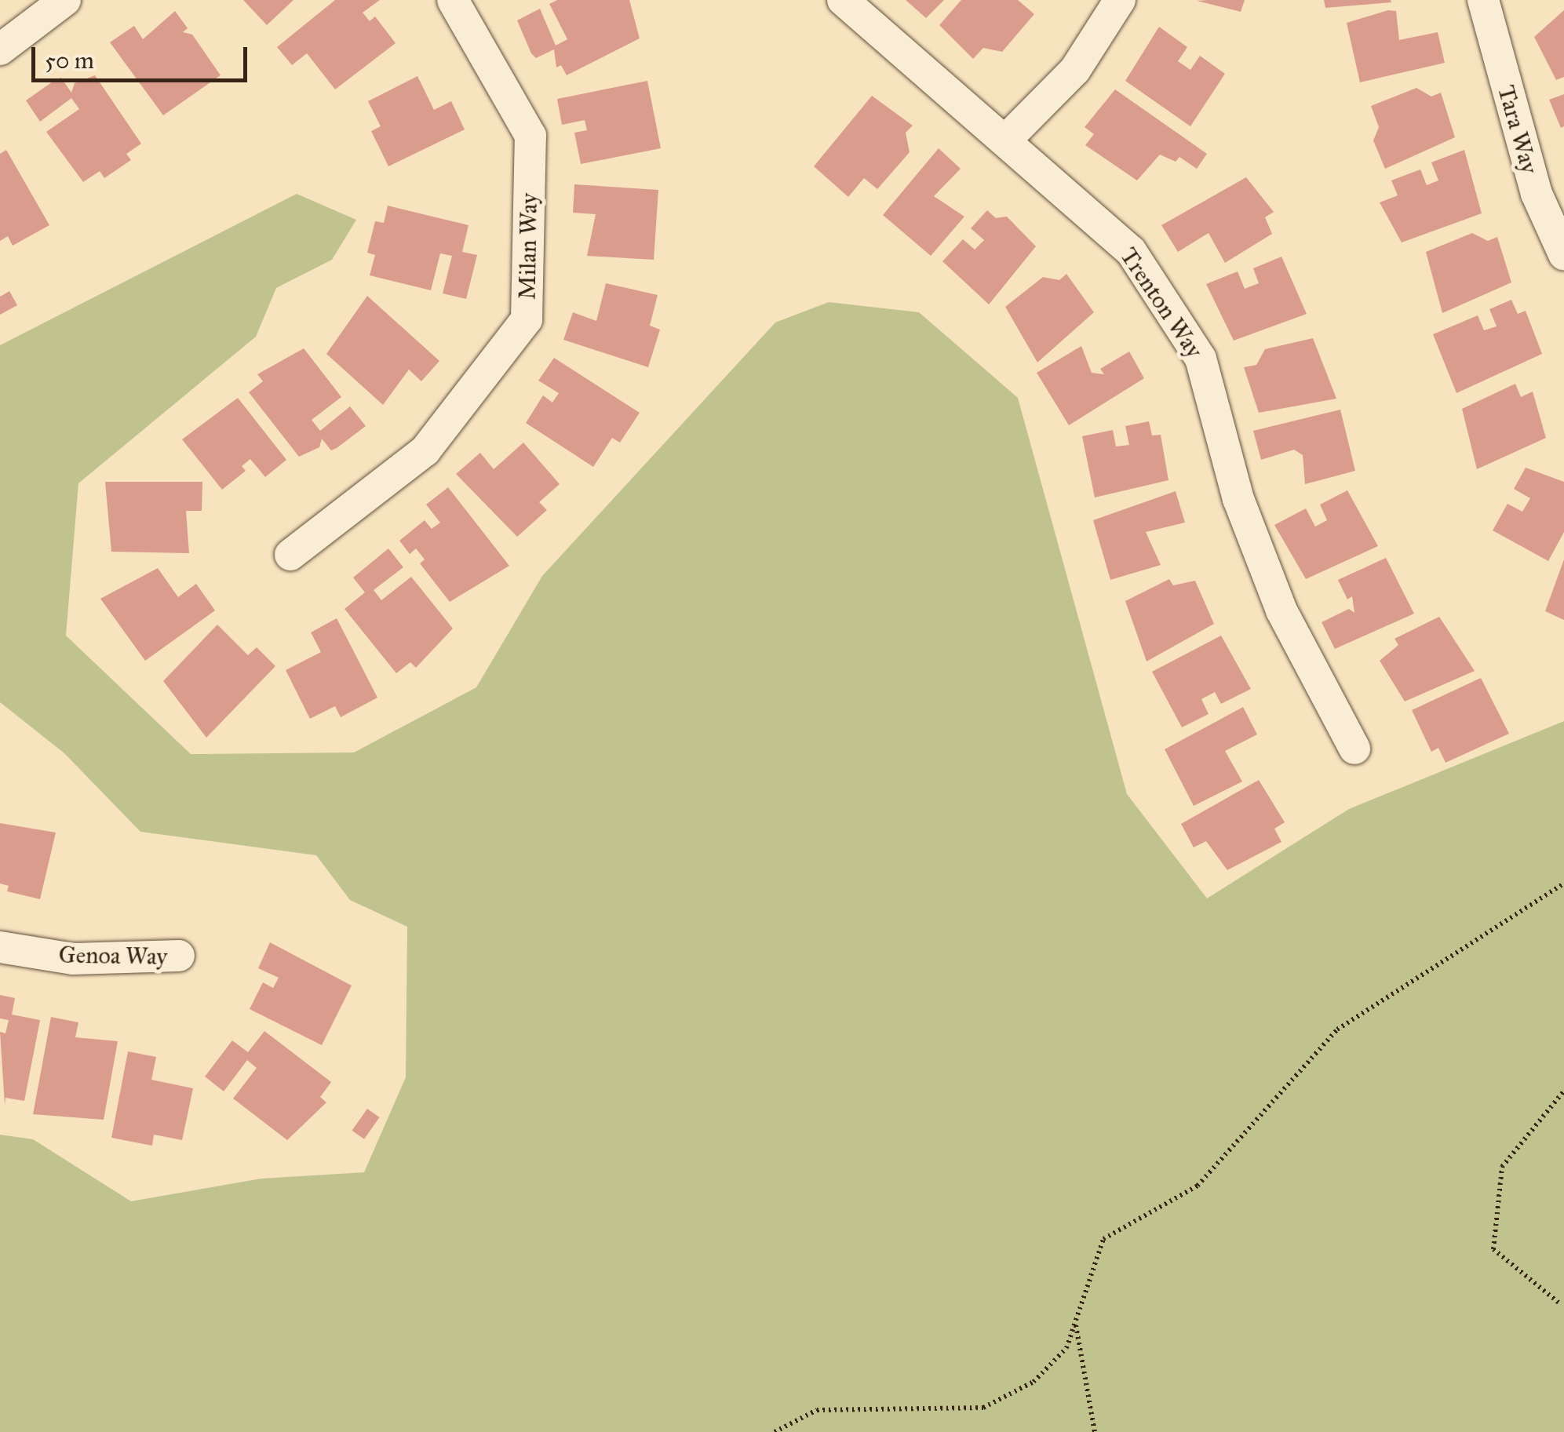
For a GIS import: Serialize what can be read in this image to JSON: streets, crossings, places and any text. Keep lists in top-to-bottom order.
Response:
{
  "streets": {
    "street": [
      "Tara Way",
      "Milan Way",
      "Trenton Way",
      "Genoa Way"
    ]
  },
  "scale_bar": "50 m"
}
